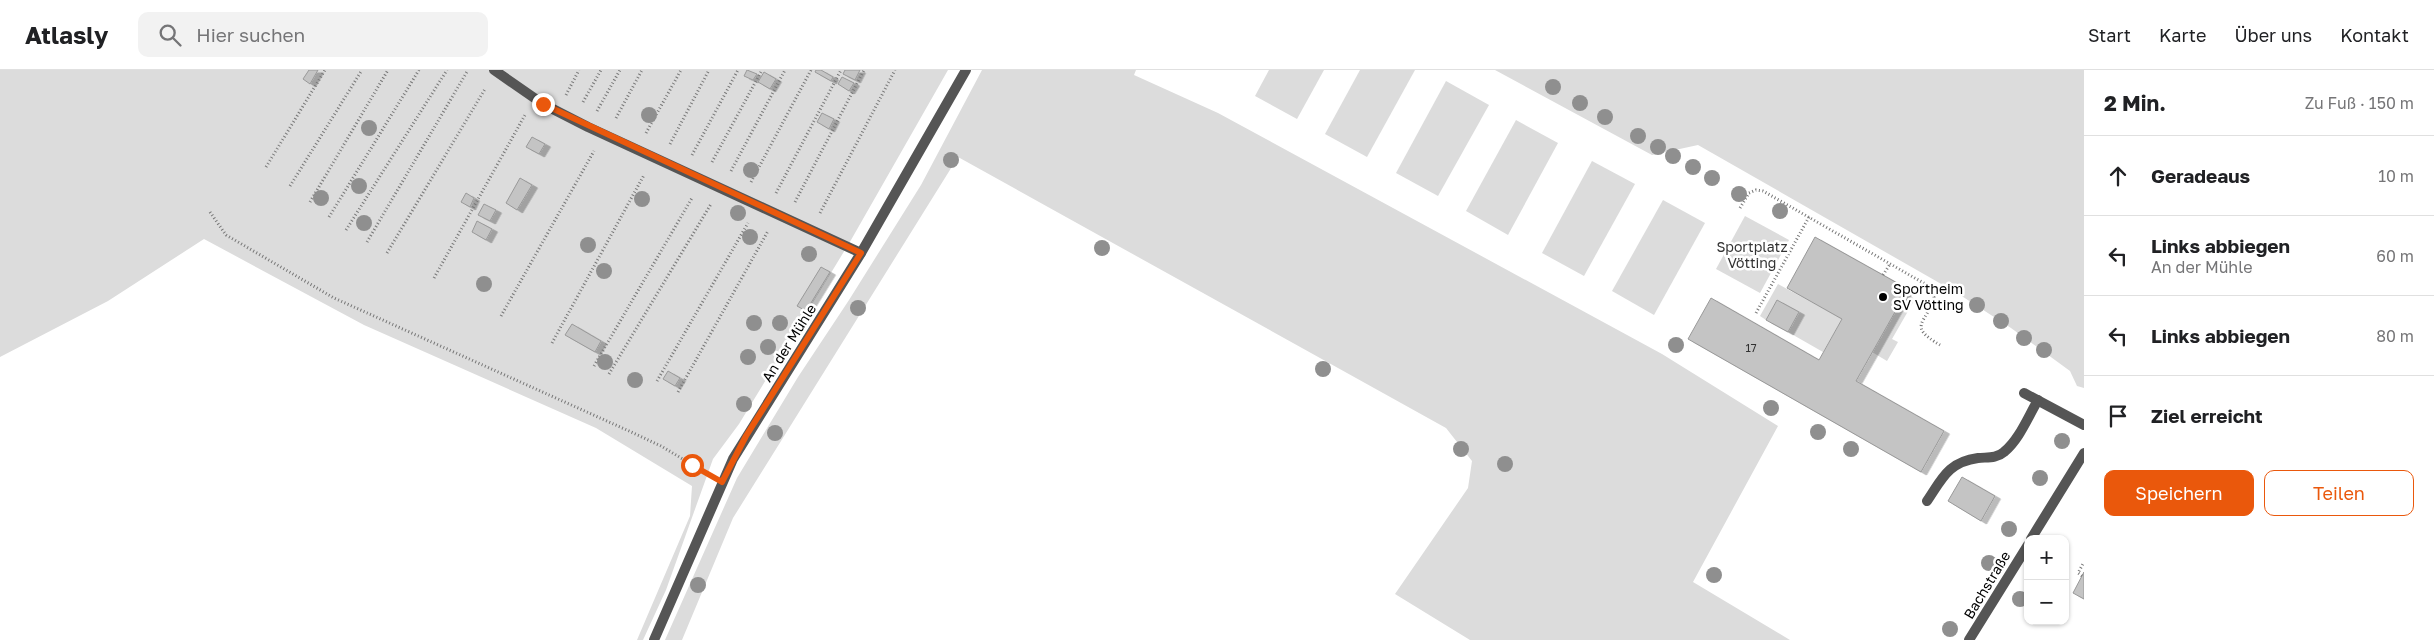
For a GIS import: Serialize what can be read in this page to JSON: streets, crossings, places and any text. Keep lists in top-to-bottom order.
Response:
{
  "streets": {
    "street": ["An der Mühle", "Bachstraße"]
  },
  "parks": ["Sportplatz Vötting"],
  "places": ["Sportheim SV Vötting"],
  "house_numbers": ["17"],
  "page": {
    "header": "Atlasly",
    "search": "Hier suchen",
    "nav": [
      "Start",
      "Karte",
      "Über uns",
      "Kontakt"
    ],
    "heading": ["2 Min.", "Zu Fuß · 150 m"],
    "list": [
      ["Geradeaus", "10 m"],
      ["Links abbiegen", "An der Mühle", "60 m"],
      ["Links abbiegen", "80 m"],
      "Ziel erreicht"
    ],
    "buttons": ["Speichern", "Teilen"],
    "map_buttons": ["+", "−"]
  }
}
